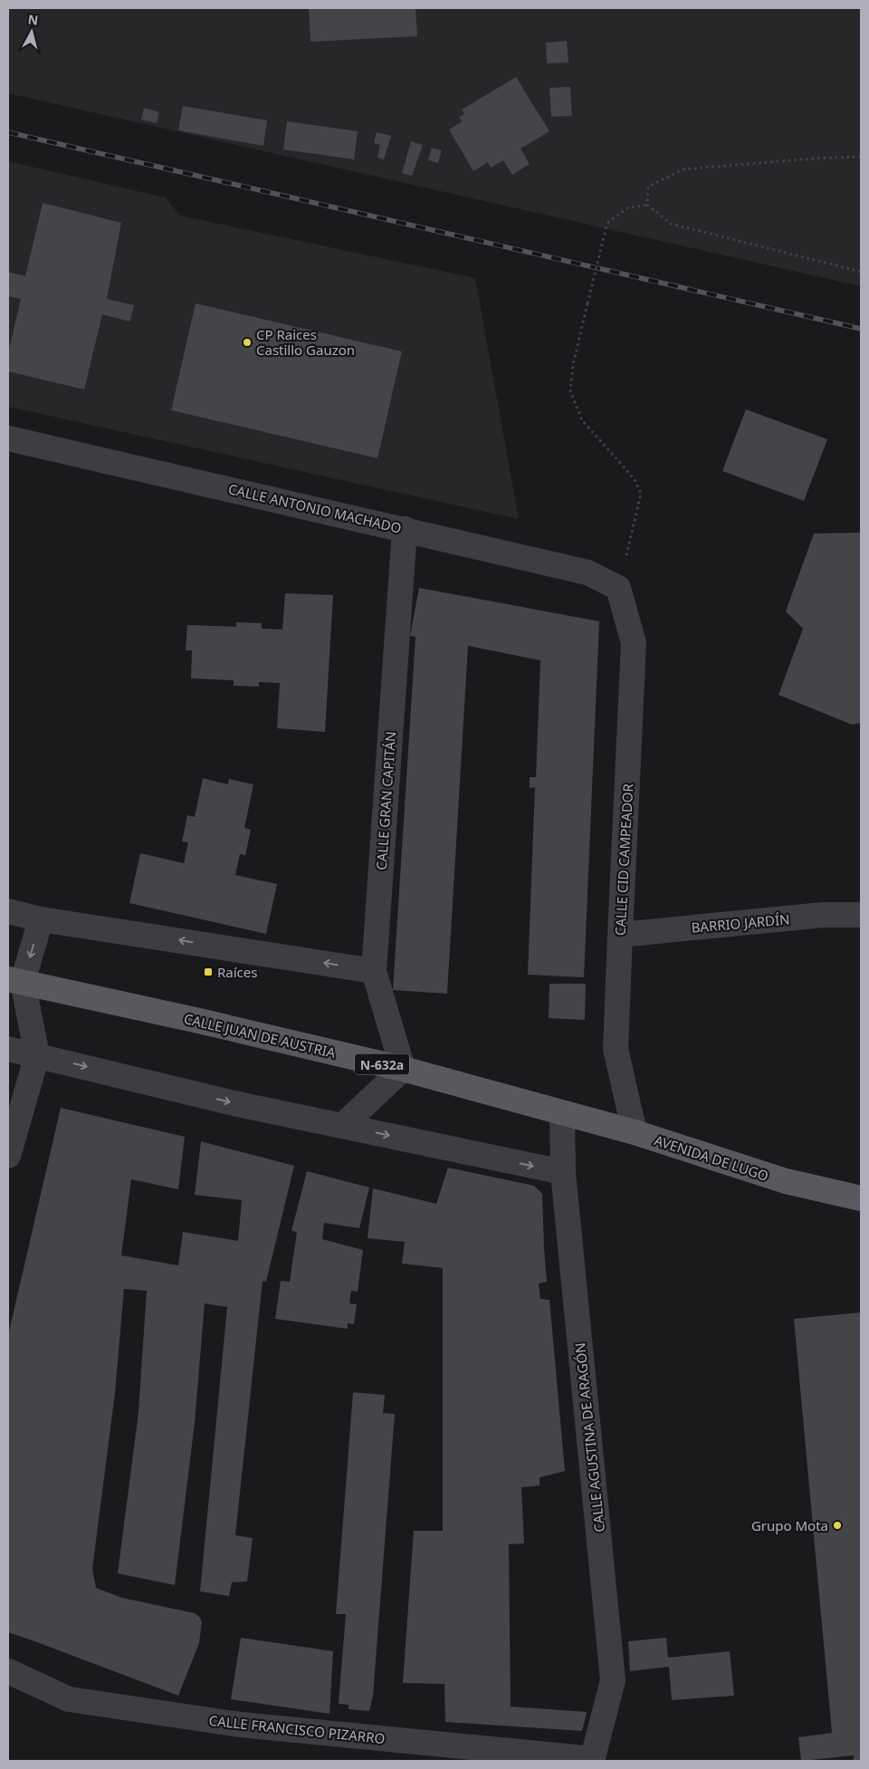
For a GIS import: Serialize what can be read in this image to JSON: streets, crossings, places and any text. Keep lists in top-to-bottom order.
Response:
{
  "streets": {
    "main road": ["CALLE JUAN DE AUSTRIA", "N-632a", "AVENIDA DE LUGO"],
    "street": [
      "CALLE ANTONIO MACHADO",
      "CALLE GRAN CAPITÁN",
      "CALLE CID CAMPEADOR",
      "BARRIO JARDÍN",
      "CALLE AGUSTINA DE ARAGÓN",
      "CALLE FRANCISCO PIZARRO"
    ]
  },
  "crossings": [
    ["CALLE ANTONIO MACHADO", "CALLE GRAN CAPITÁN"],
    ["CALLE ANTONIO MACHADO", "CALLE CID CAMPEADOR"],
    ["CALLE GRAN CAPITÁN", "CALLE JUAN DE AUSTRIA"],
    ["CALLE CID CAMPEADOR", "BARRIO JARDÍN"],
    ["CALLE CID CAMPEADOR", "AVENIDA DE LUGO"],
    ["CALLE JUAN DE AUSTRIA", "AVENIDA DE LUGO"],
    ["CALLE JUAN DE AUSTRIA", "CALLE AGUSTINA DE ARAGÓN"],
    ["AVENIDA DE LUGO", "CALLE AGUSTINA DE ARAGÓN"],
    ["CALLE AGUSTINA DE ARAGÓN", "CALLE FRANCISCO PIZARRO"]
  ],
  "places": {
    "other": ["CP Raices Castillo Gauzon", "Grupo Mota"],
    "transit": ["Raíces"]
  },
  "north": "top"
}
